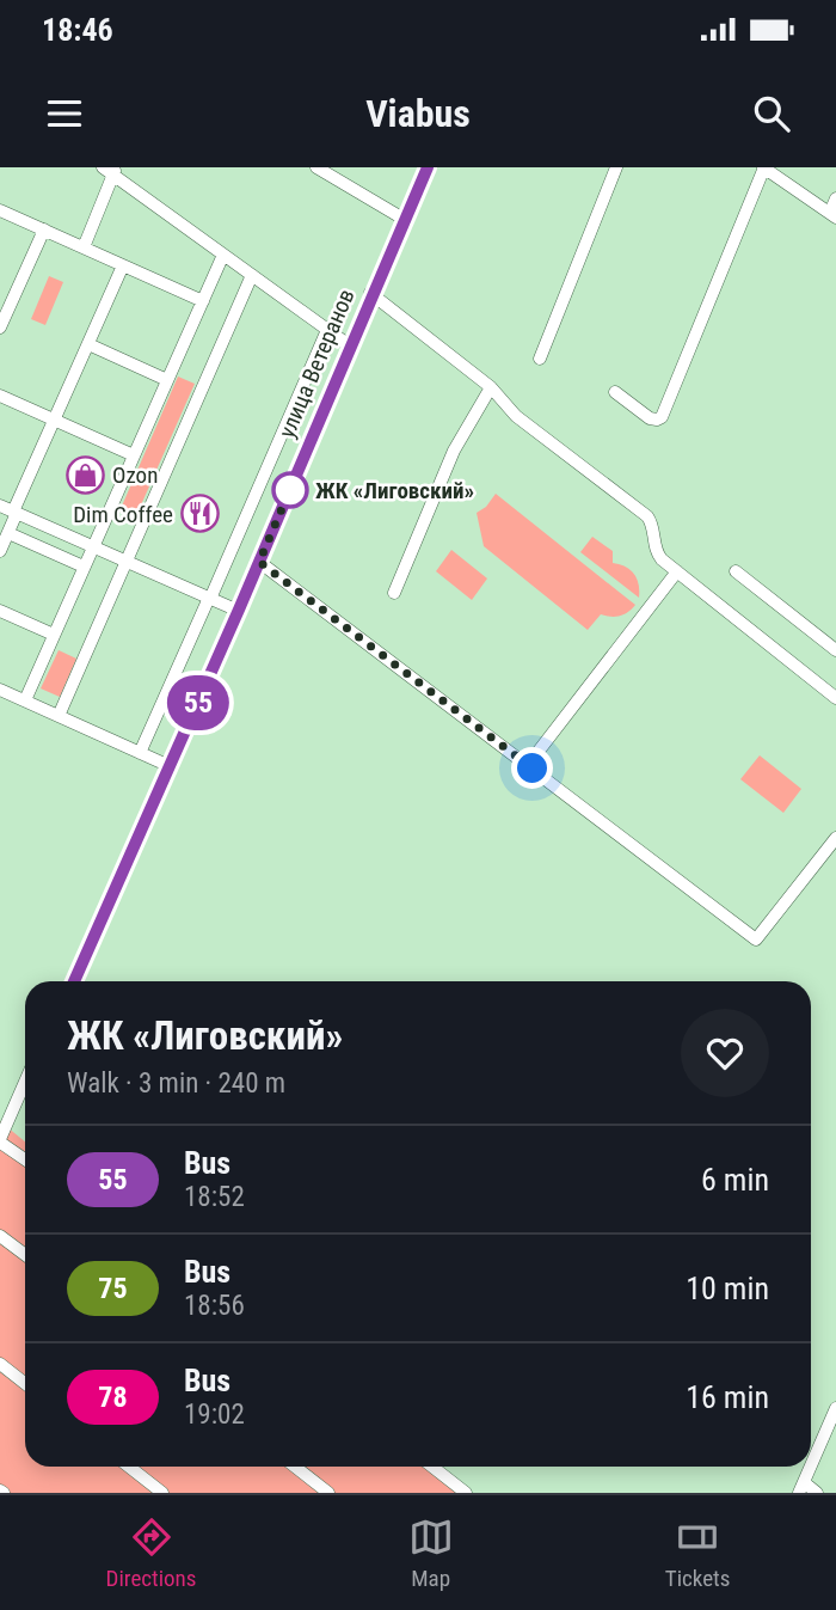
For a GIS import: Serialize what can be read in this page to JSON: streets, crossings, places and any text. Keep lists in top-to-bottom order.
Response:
{
  "streets": {
    "street": ["улица Ветеранов"]
  },
  "places": {
    "shop": ["Ozon"],
    "other": ["ЖК «Лиговский»"],
    "restaurant": ["Dim Coffee"]
  },
  "lines": ["bus line 55"],
  "page": {
    "status": "18:46",
    "header": "Viabus",
    "on_map": "55",
    "heading": ["ЖК «Лиговский»", "Walk · 3 min · 240 m"],
    "list": [
      {
        "mark": "55",
        "name": "Bus",
        "note": "18:52",
        "value": "6 min"
      },
      {
        "mark": "75",
        "name": "Bus",
        "note": "18:56",
        "value": "10 min"
      },
      {
        "mark": "78",
        "name": "Bus",
        "note": "19:02",
        "value": "16 min"
      }
    ],
    "tabs": ["Directions", "Map", "Tickets"]
  }
}
